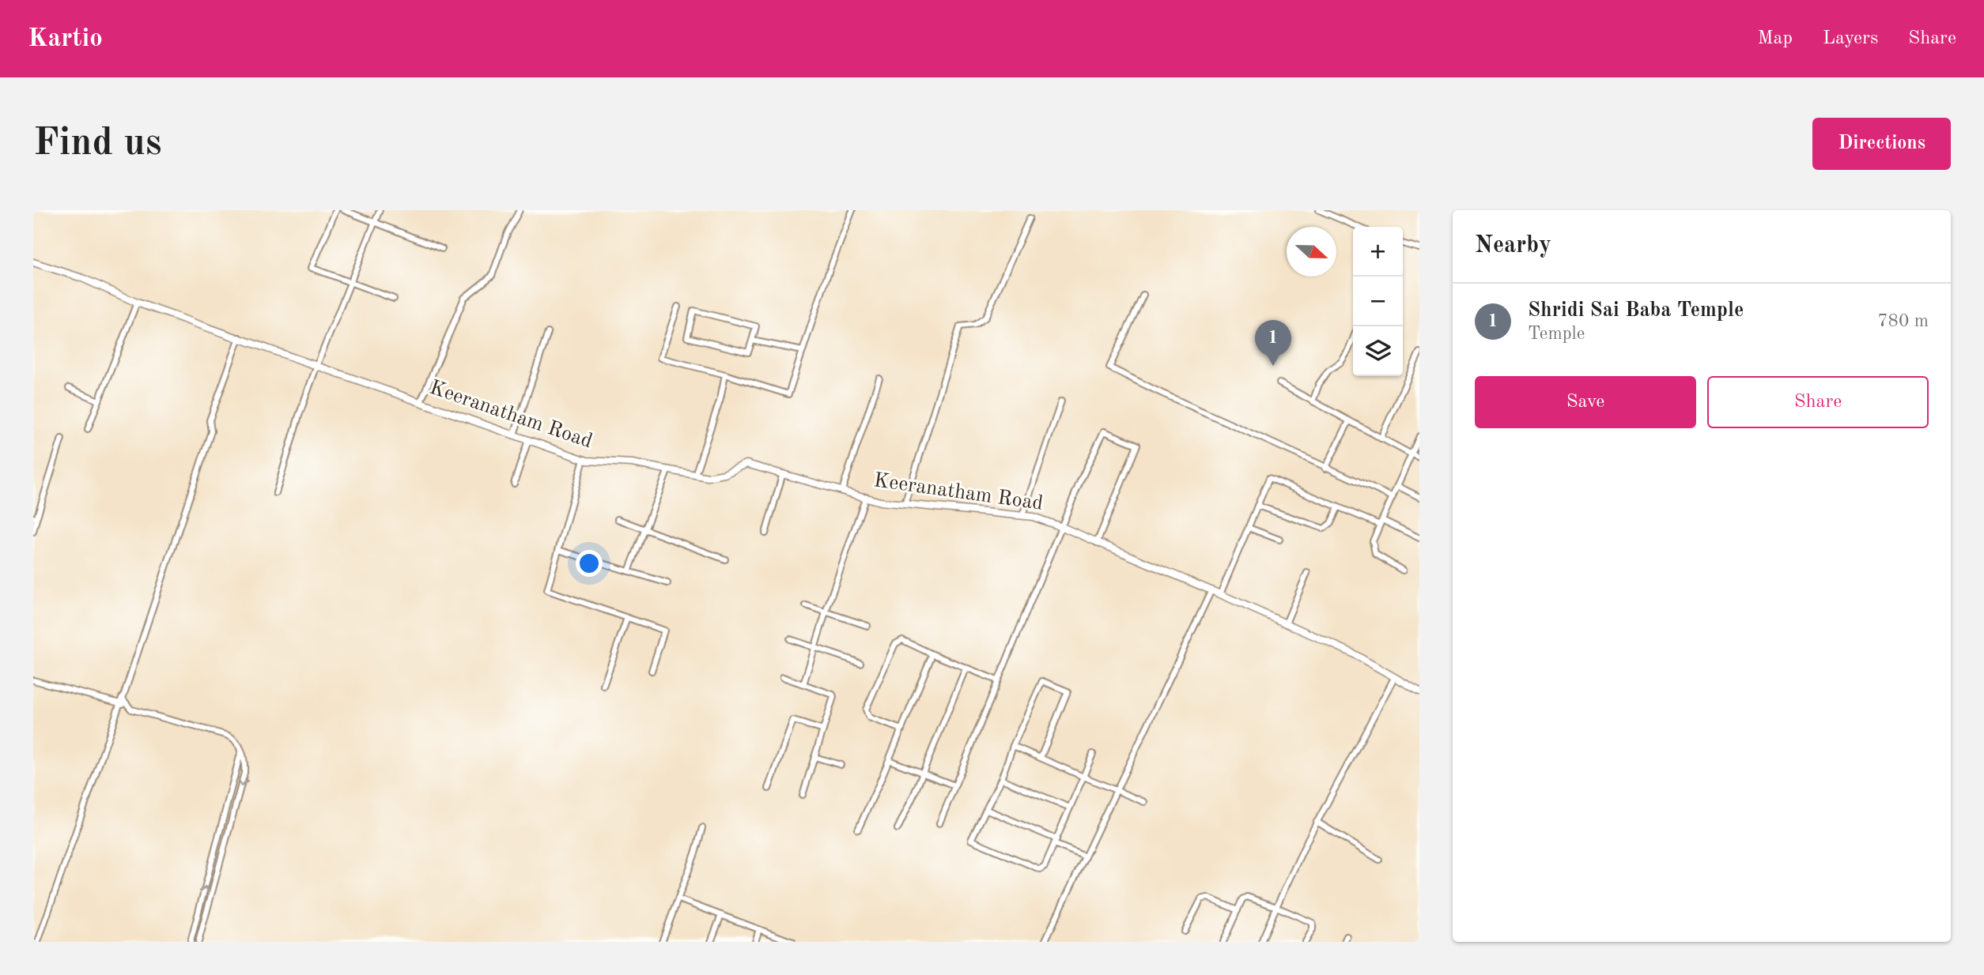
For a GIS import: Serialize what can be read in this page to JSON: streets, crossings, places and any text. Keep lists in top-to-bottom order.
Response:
{
  "streets": {
    "street": ["Keeranatham Road"]
  },
  "north": "right",
  "page": {
    "header": "Kartio",
    "nav": ["Map", "Layers", "Share"],
    "buttons": [
      "Directions",
      ["Save", "Share"]
    ],
    "title": "Find us",
    "heading": "Nearby",
    "map_buttons": ["+", "−"],
    "list": [
      {
        "mark": "1",
        "name": "Shridi Sai Baba Temple",
        "note": "Temple",
        "value": "780 m"
      }
    ],
    "pins": "1"
  }
}
